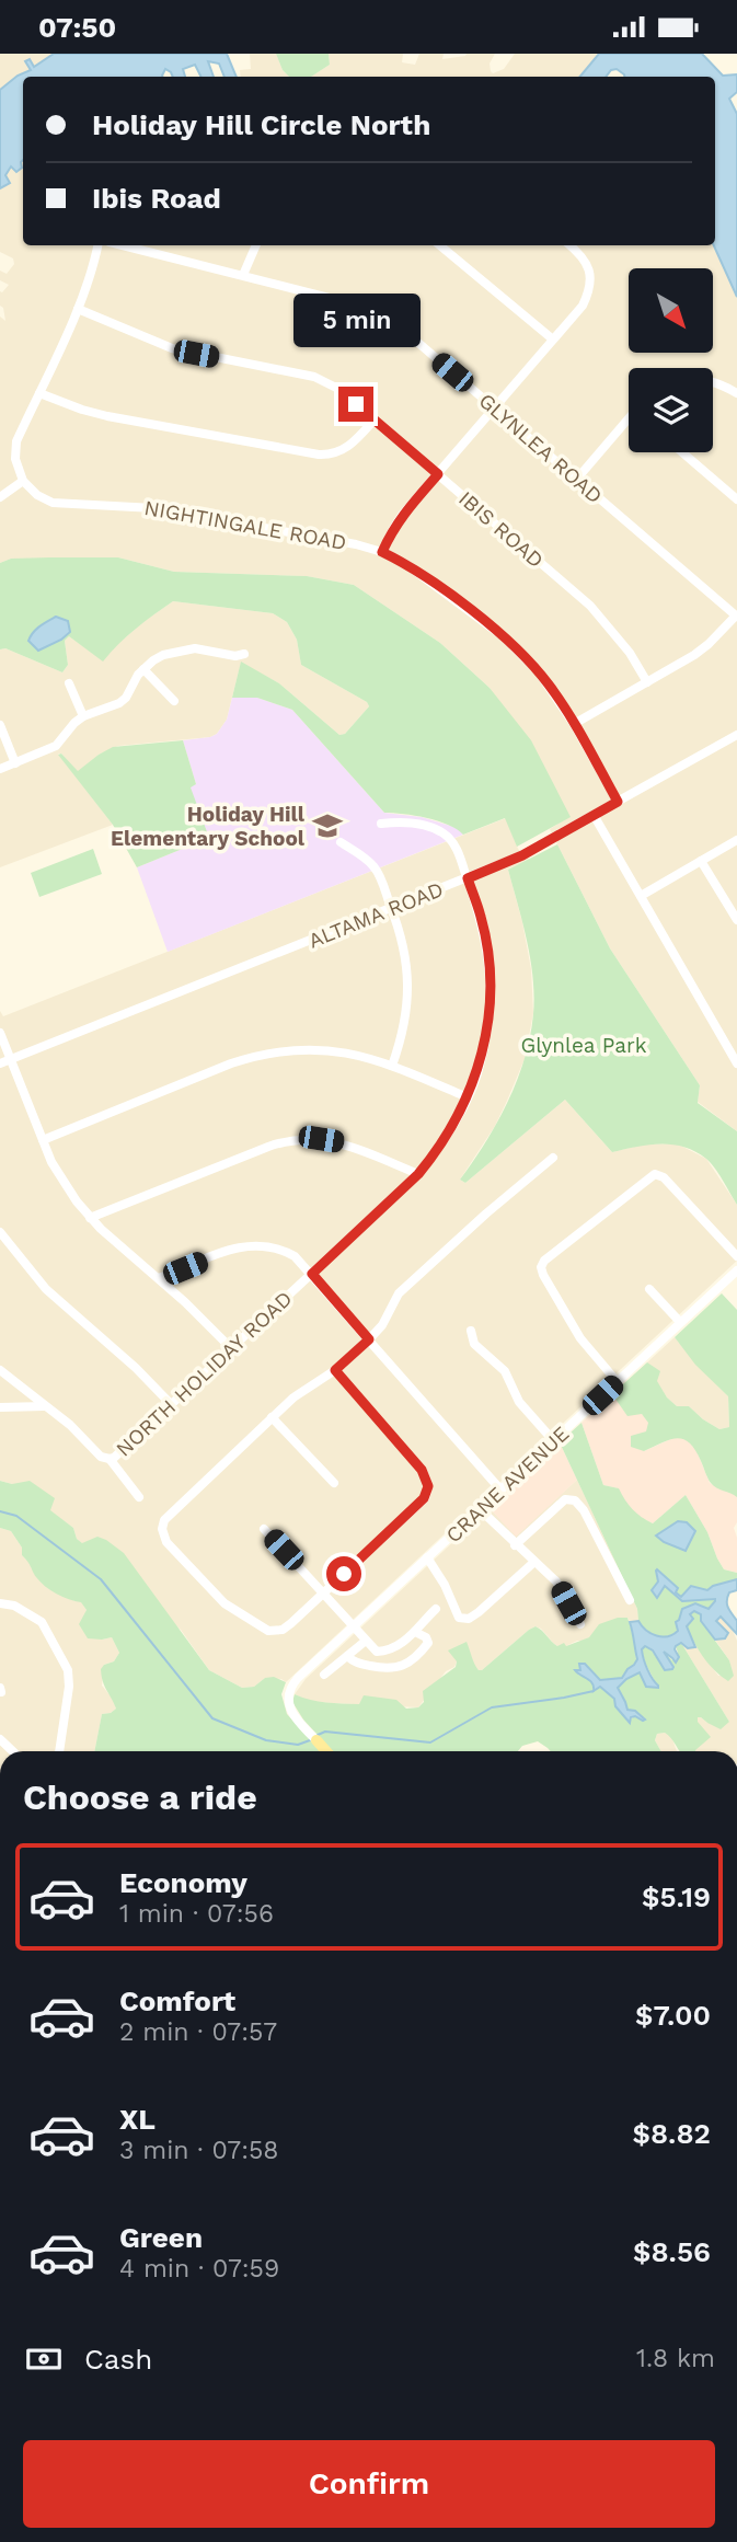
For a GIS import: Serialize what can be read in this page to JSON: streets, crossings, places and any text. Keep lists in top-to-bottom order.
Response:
{
  "streets": {
    "street": [
      "GLYNLEA ROAD",
      "NIGHTINGALE ROAD",
      "IBIS ROAD",
      "ALTAMA ROAD",
      "NORTH HOLIDAY ROAD",
      "CRANE AVENUE"
    ]
  },
  "crossings": [
    ["NIGHTINGALE ROAD", "ALTAMA ROAD"],
    ["ALTAMA ROAD", "NORTH HOLIDAY ROAD"]
  ],
  "parks": ["Glynlea Park"],
  "places": {
    "school or university": ["Holiday Hill Elementary School"]
  },
  "north": "bottom right",
  "page": {
    "status": "07:50",
    "banner": ["Holiday Hill Circle North", "Ibis Road"],
    "bubble": "5 min",
    "heading": "Choose a ride",
    "list": [
      {
        "name": "Economy",
        "note": "1 min · 07:56",
        "value": "$5.19"
      },
      {
        "name": "Comfort",
        "note": "2 min · 07:57",
        "value": "$7.00"
      },
      {
        "name": "XL",
        "note": "3 min · 07:58",
        "value": "$8.82"
      },
      {
        "name": "Green",
        "note": "4 min · 07:59",
        "value": "$8.56"
      }
    ],
    "pay": ["Cash", "1.8 km"],
    "buttons": "Confirm"
  }
}
